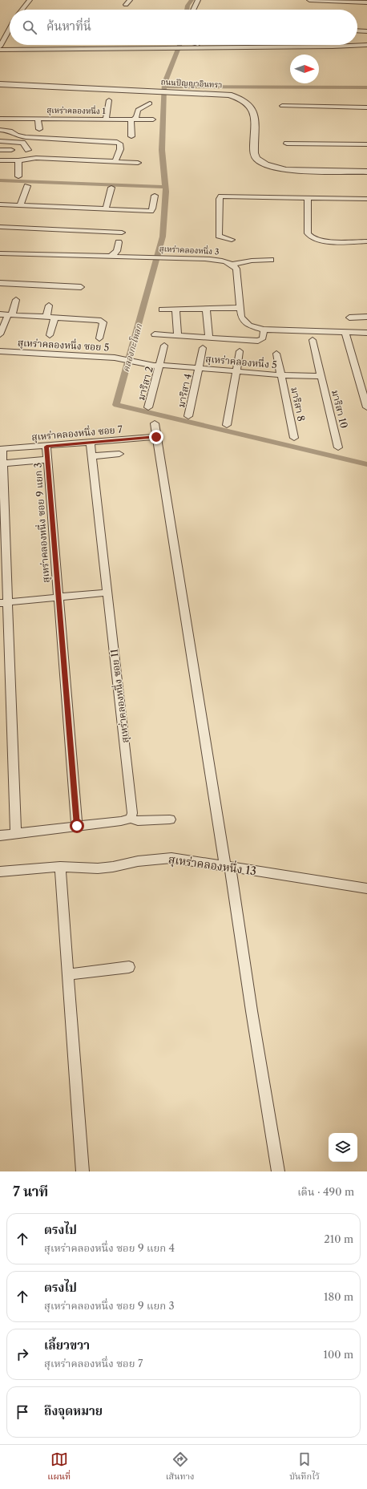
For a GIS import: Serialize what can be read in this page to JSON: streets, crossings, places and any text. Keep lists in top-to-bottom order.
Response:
{
  "streets": {
    "street": [
      "ถนนปัญญาอินทรา",
      "สุเหร่าคลองหนึ่ง 1",
      "สุเหร่าคลองหนึ่ง 3",
      "สุเหร่าคลองหนึ่ง ซอย 5",
      "สุเหร่าคลองหนึ่ง 5",
      "มาริสา 2",
      "มาริสา 4",
      "มาริสา 8",
      "มาริสา 10",
      "สุเหร่าคลองหนึ่ง ซอย 7",
      "สุเหร่าคลองหนึ่ง ซอย 9 แยก 3",
      "สุเหร่าคลองหนึ่ง ซอย 11",
      "สุเหร่าคลองหนึ่ง 13"
    ]
  },
  "crossings": [
    ["สุเหร่าคลองหนึ่ง ซอย 5", "สุเหร่าคลองหนึ่ง 5"],
    ["สุเหร่าคลองหนึ่ง 5", "มาริสา 2"],
    ["สุเหร่าคลองหนึ่ง 5", "มาริสา 4"],
    ["สุเหร่าคลองหนึ่ง 5", "มาริสา 8"],
    ["สุเหร่าคลองหนึ่ง 5", "มาริสา 10"],
    ["สุเหร่าคลองหนึ่ง ซอย 7", "สุเหร่าคลองหนึ่ง ซอย 9 แยก 3"],
    ["สุเหร่าคลองหนึ่ง ซอย 7", "สุเหร่าคลองหนึ่ง ซอย 11"]
  ],
  "water": ["คลองกะโหลก"],
  "north": "right",
  "page": {
    "search": "ค้นหาที่นี่",
    "heading": ["7 นาที", "เดิน · 490 m"],
    "list": [
      ["ตรงไป", "สุเหร่าคลองหนึ่ง ซอย 9 แยก 4", "210 m"],
      ["ตรงไป", "สุเหร่าคลองหนึ่ง ซอย 9 แยก 3", "180 m"],
      ["เลี้ยวขวา", "สุเหร่าคลองหนึ่ง ซอย 7", "100 m"],
      "ถึงจุดหมาย"
    ],
    "nav": ["แผนที่", "เส้นทาง", "บันทึกไว้"]
  }
}
